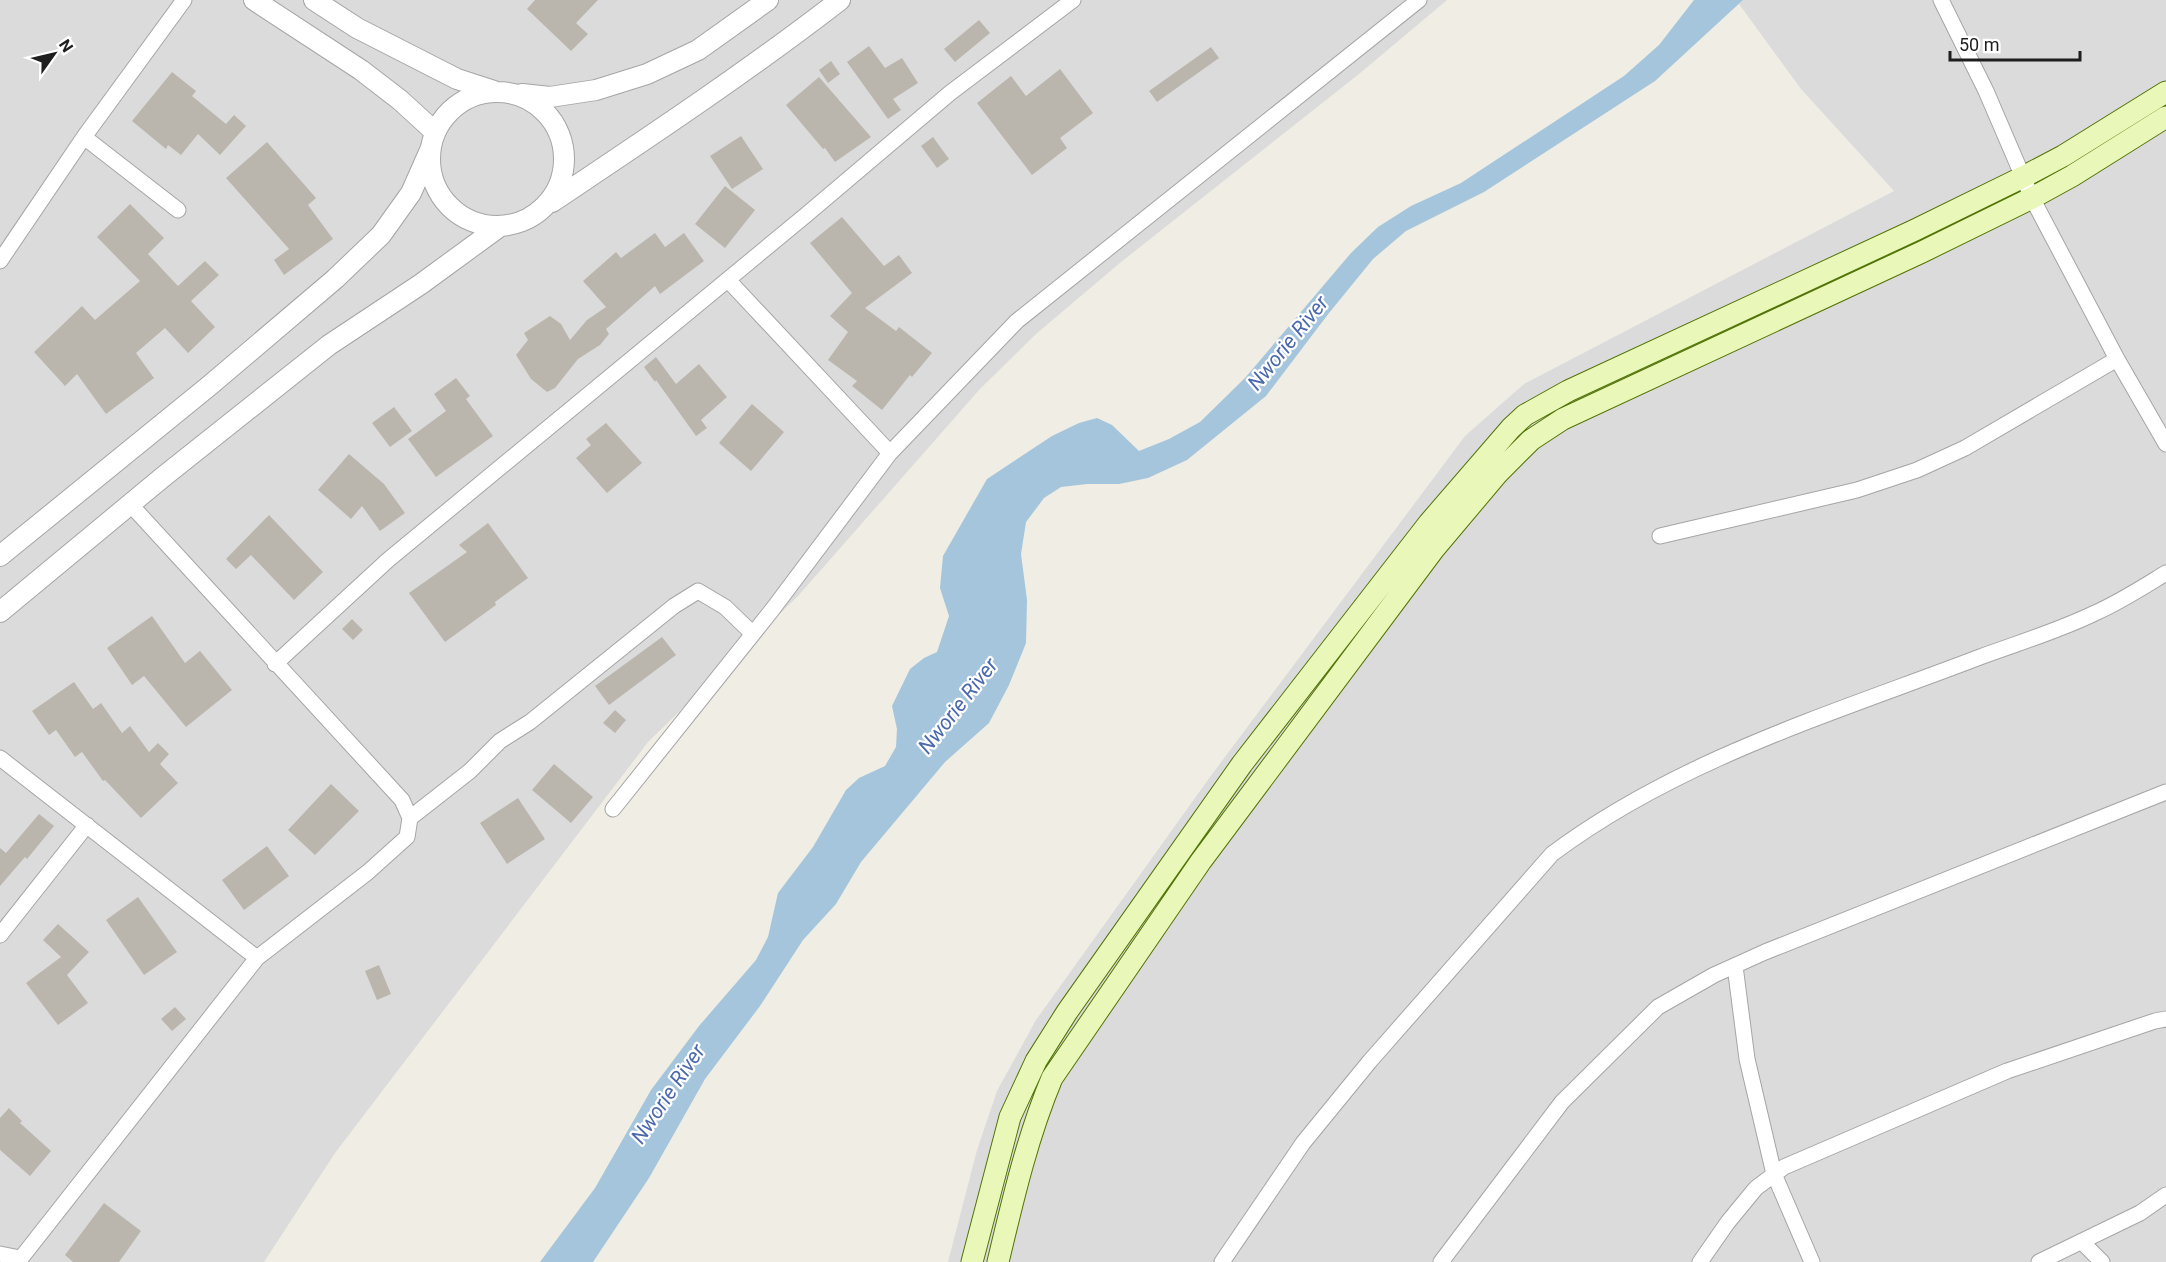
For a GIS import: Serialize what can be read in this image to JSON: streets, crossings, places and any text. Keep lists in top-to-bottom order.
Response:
{
  "water": ["Nworie River"],
  "scale_bar": "50 m",
  "north": "top right"
}
